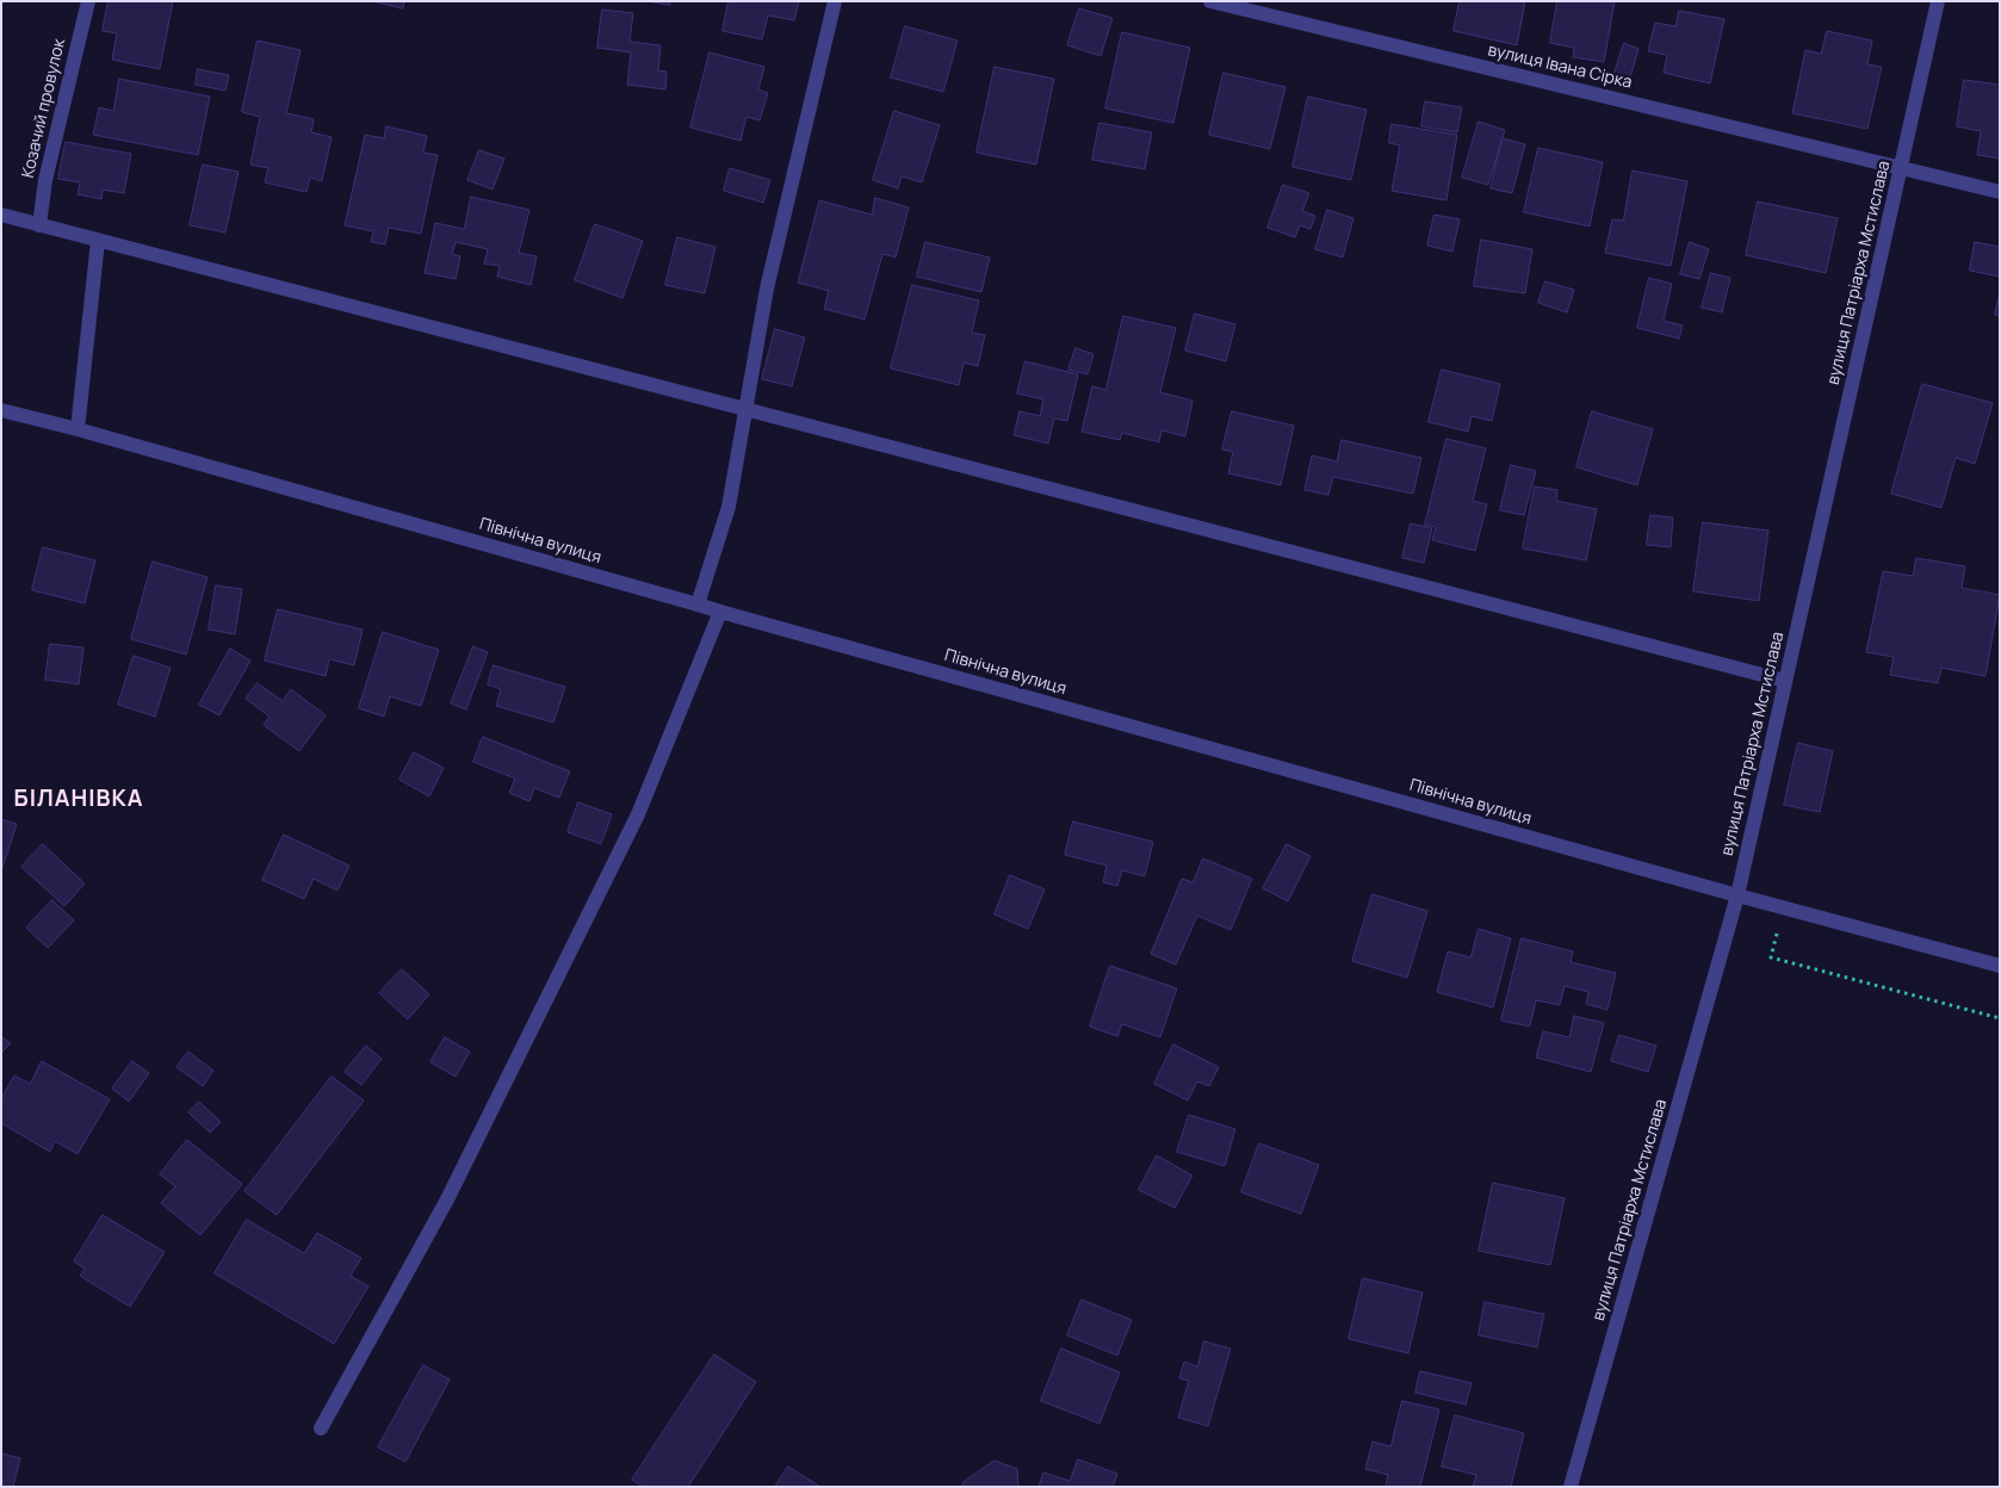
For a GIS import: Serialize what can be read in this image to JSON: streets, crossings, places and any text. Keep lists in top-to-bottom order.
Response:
{
  "streets": {
    "street": [
      "вулиця Івана Сірка",
      "Козачий провулок",
      "вулиця Патріарха Мстислава",
      "Північна вулиця"
    ]
  },
  "crossings": [
    ["вулиця Івана Сірка", "вулиця Патріарха Мстислава"],
    ["вулиця Патріарха Мстислава", "Північна вулиця"]
  ],
  "districts": ["БІЛАНІВКА"]
}
